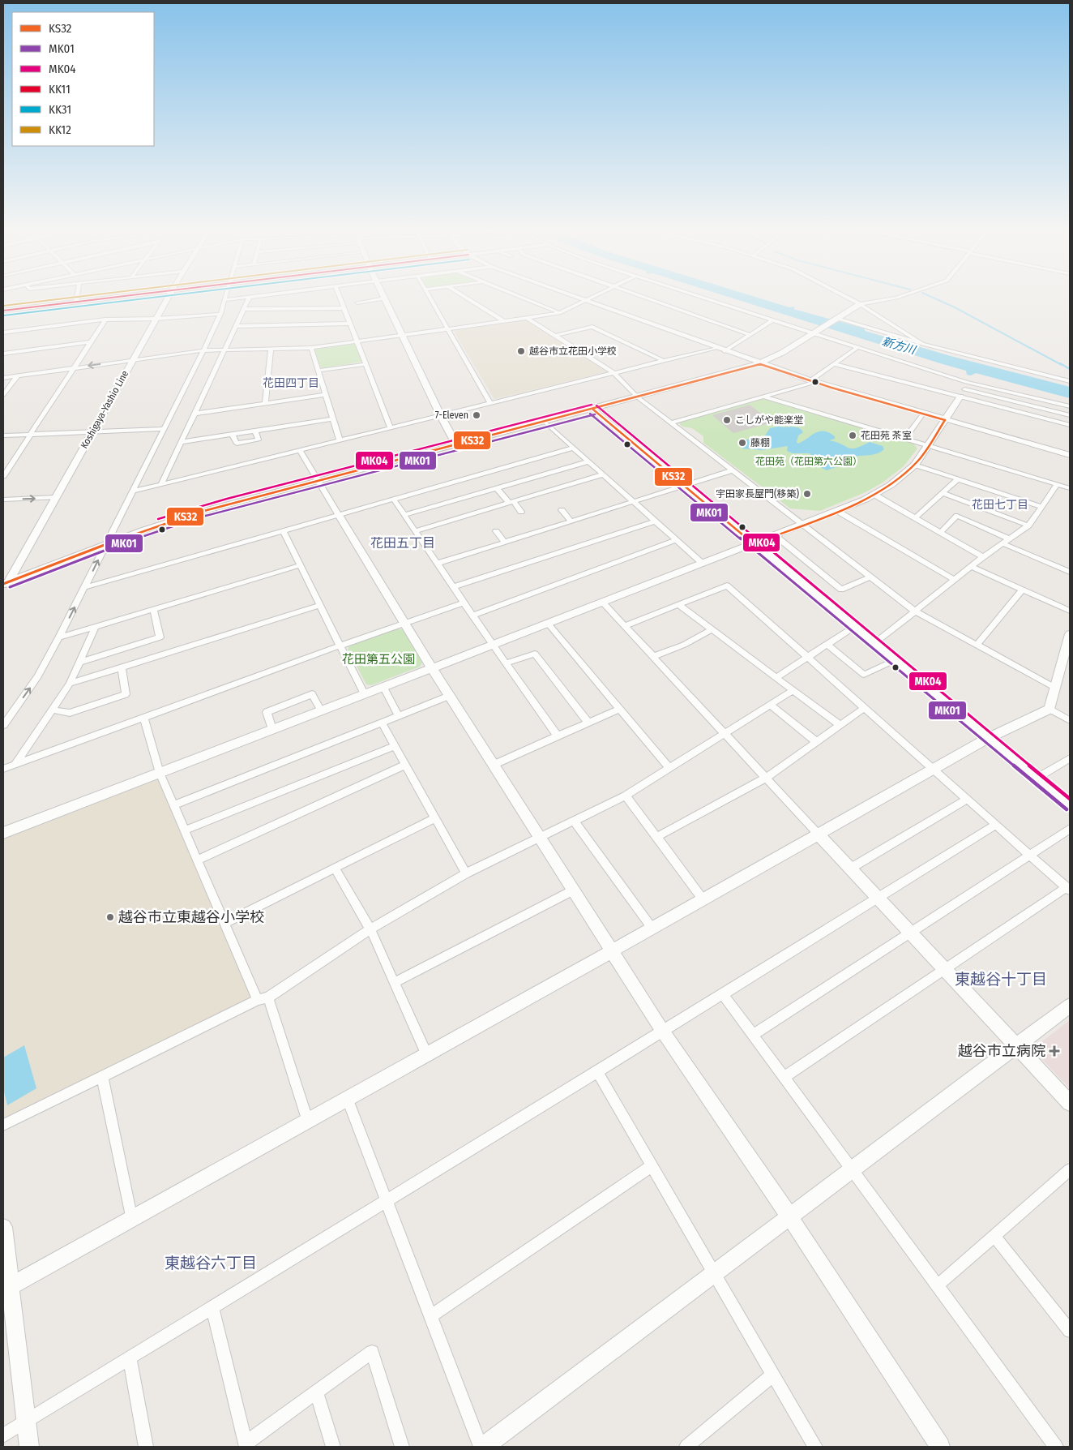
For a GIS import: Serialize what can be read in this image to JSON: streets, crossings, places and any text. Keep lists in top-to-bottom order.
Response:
{
  "streets": {
    "street": ["Koshigaya-Yashio Line"]
  },
  "districts": [
    "花田四丁目",
    "花田七丁目",
    "花田五丁目",
    "東越谷十丁目",
    "東越谷六丁目"
  ],
  "water": ["新方川"],
  "parks": ["花田苑（花田第六公園）", "花田第五公園"],
  "places": {
    "other": [
      "越谷市立花田小学校",
      "7-Eleven",
      "こしがや能楽堂",
      "花田苑 茶室",
      "藤棚",
      "宇田家長屋門(移築)",
      "越谷市立東越谷小学校"
    ],
    "health": ["越谷市立病院"]
  },
  "lines": [
    "transit line KK11",
    "transit line KK31",
    "transit line KK12",
    "transit line KS32",
    "transit line MK04",
    "transit line MK01"
  ],
  "legend": [
    "KS32",
    "MK01",
    "MK04",
    "KK11",
    "KK31",
    "KK12"
  ]
}
